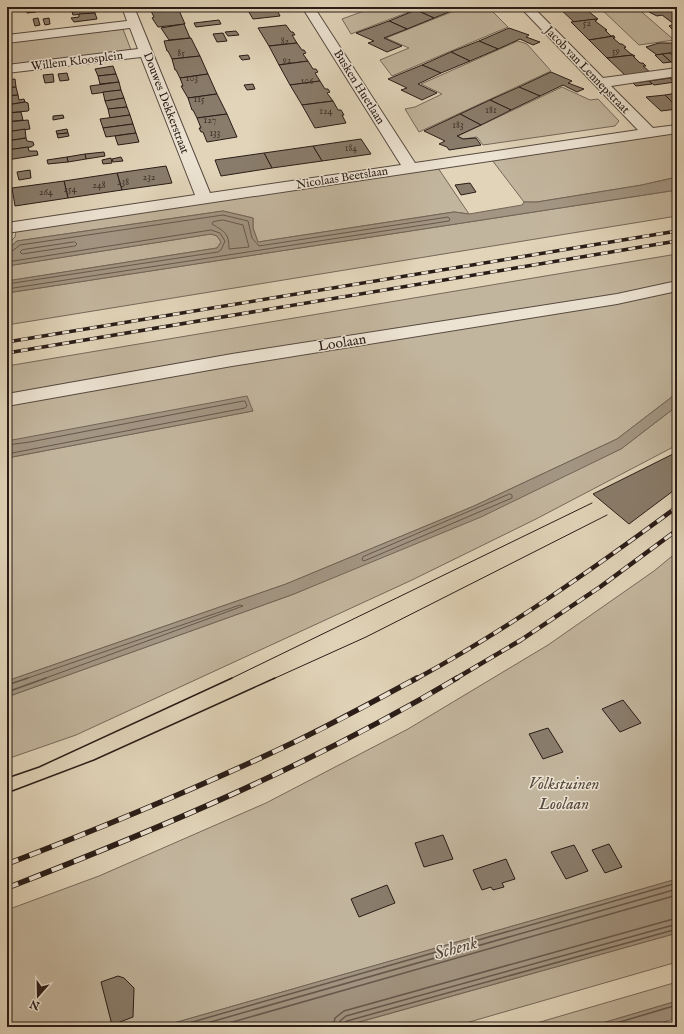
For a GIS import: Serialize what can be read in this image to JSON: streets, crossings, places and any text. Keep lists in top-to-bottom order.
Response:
{
  "streets": {
    "street": [
      "Willem Kloosplein",
      "Jacob van Lennepstraat",
      "Busken Huetlaan",
      "Douwes Dekkerstraat",
      "Nicolaas Beetslaan",
      "Loolaan"
    ]
  },
  "crossings": [
    ["Willem Kloosplein", "Douwes Dekkerstraat"],
    ["Jacob van Lennepstraat", "Nicolaas Beetslaan"],
    ["Busken Huetlaan", "Nicolaas Beetslaan"],
    ["Douwes Dekkerstraat", "Nicolaas Beetslaan"]
  ],
  "water": ["Schenk"],
  "parks": ["Volkstuinen Loolaan"],
  "house_numbers": [
    "52",
    "82",
    "59",
    "85",
    "92",
    "103",
    "106",
    "115",
    "181",
    "124",
    "127",
    "183",
    "133",
    "184",
    "232",
    "238",
    "248",
    "254",
    "264"
  ],
  "north": "bottom"
}
